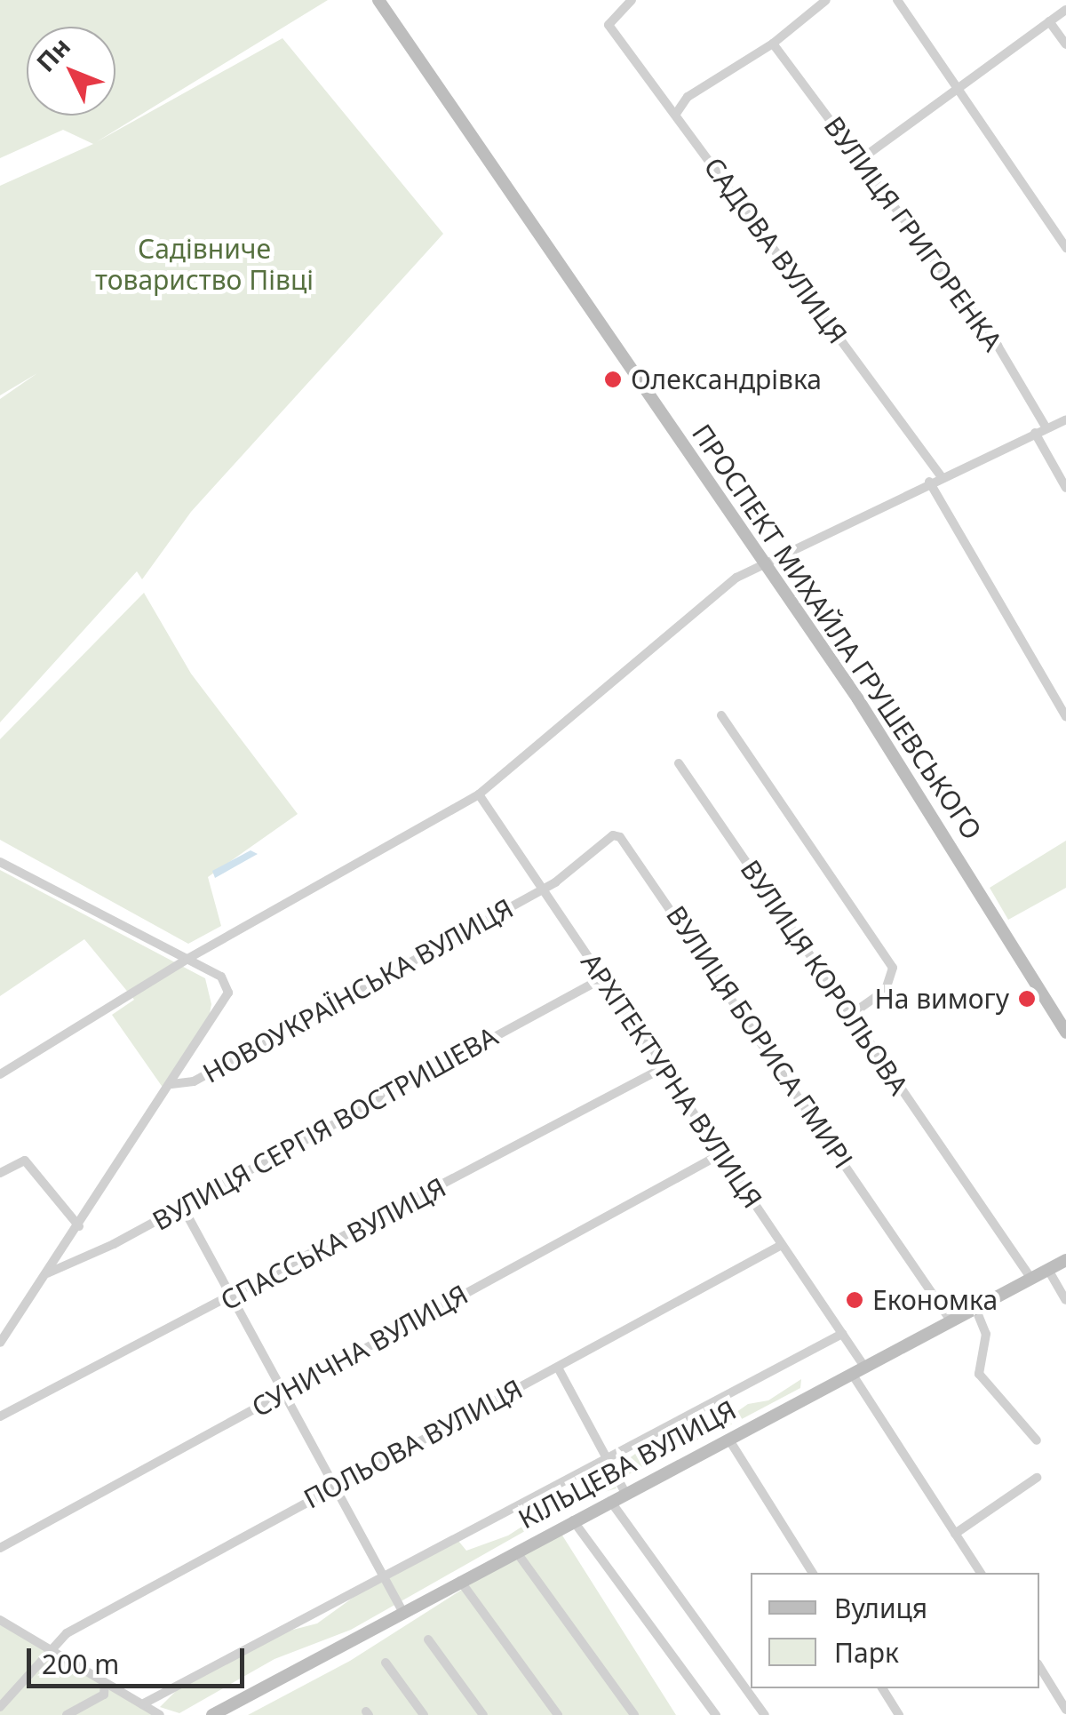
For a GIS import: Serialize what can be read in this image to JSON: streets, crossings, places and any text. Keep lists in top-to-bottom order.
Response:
{
  "streets": {
    "street": [
      "ВУЛИЦЯ ГРИГОРЕНКА",
      "САДОВА ВУЛИЦЯ",
      "ПРОСПЕКТ МИХАЙЛА ГРУШЕВСЬКОГО",
      "ВУЛИЦЯ КОРОЛЬОВА",
      "НОВОУКРАЇНСЬКА ВУЛИЦЯ",
      "ВУЛИЦЯ БОРИСА ГМИРІ",
      "АРХІТЕКТУРНА ВУЛИЦЯ",
      "ВУЛИЦЯ СЕРГІЯ ВОСТРИШЕВА",
      "СПАССЬКА ВУЛИЦЯ",
      "СУНИЧНА ВУЛИЦЯ",
      "ПОЛЬОВА ВУЛИЦЯ",
      "КІЛЬЦЕВА ВУЛИЦЯ"
    ]
  },
  "crossings": [
    ["ВУЛИЦЯ КОРОЛЬОВА", "КІЛЬЦЕВА ВУЛИЦЯ"],
    ["НОВОУКРАЇНСЬКА ВУЛИЦЯ", "ВУЛИЦЯ БОРИСА ГМИРІ"],
    ["НОВОУКРАЇНСЬКА ВУЛИЦЯ", "АРХІТЕКТУРНА ВУЛИЦЯ"],
    ["ВУЛИЦЯ БОРИСА ГМИРІ", "АРХІТЕКТУРНА ВУЛИЦЯ"],
    ["ВУЛИЦЯ БОРИСА ГМИРІ", "КІЛЬЦЕВА ВУЛИЦЯ"],
    ["АРХІТЕКТУРНА ВУЛИЦЯ", "ВУЛИЦЯ СЕРГІЯ ВОСТРИШЕВА"],
    ["АРХІТЕКТУРНА ВУЛИЦЯ", "СПАССЬКА ВУЛИЦЯ"],
    ["АРХІТЕКТУРНА ВУЛИЦЯ", "СУНИЧНА ВУЛИЦЯ"],
    ["АРХІТЕКТУРНА ВУЛИЦЯ", "ПОЛЬОВА ВУЛИЦЯ"],
    ["АРХІТЕКТУРНА ВУЛИЦЯ", "КІЛЬЦЕВА ВУЛИЦЯ"]
  ],
  "parks": ["Садівниче товариство Півці"],
  "places": ["Олександрівка", "На вимогу", "Економка"],
  "legend": ["Вулиця", "Парк"],
  "scale_bar": "200 m",
  "north": "top left"
}
